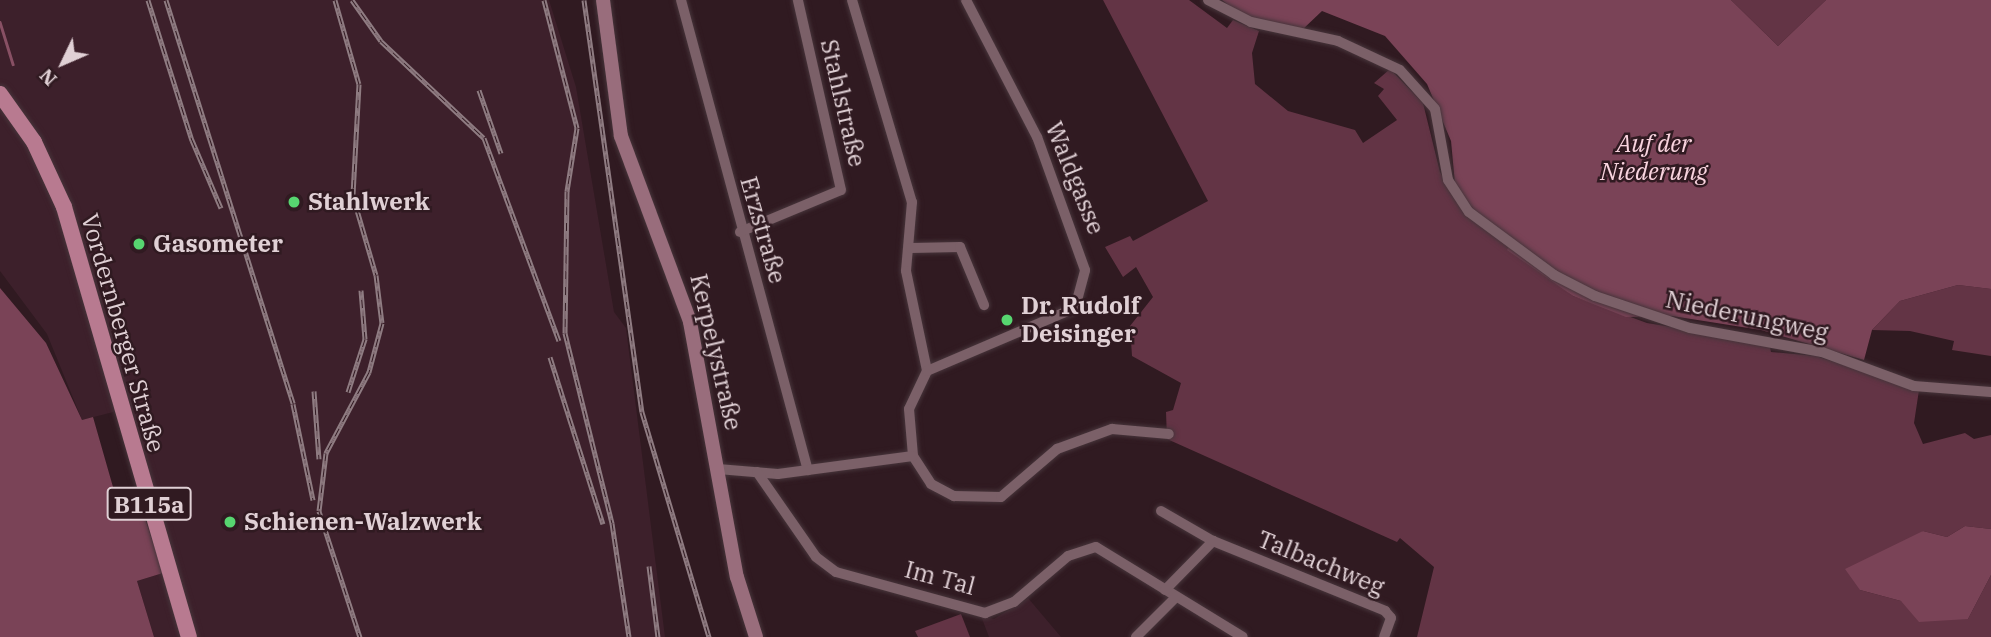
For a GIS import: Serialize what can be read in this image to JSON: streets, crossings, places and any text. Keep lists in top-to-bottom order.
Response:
{
  "streets": {
    "main road": ["Vordernberger Straße", "Kerpelystraße", "B115a"],
    "street": [
      "Stahlstraße",
      "Waldgasse",
      "Erzstraße",
      "Niederungweg",
      "Talbachweg",
      "Im Tal"
    ]
  },
  "crossings": [
    ["Stahlstraße", "Erzstraße"]
  ],
  "parks": ["Auf der Niederung"],
  "places": [
    "Stahlwerk",
    "Gasometer",
    "Dr. Rudolf Deisinger",
    "Schienen-Walzwerk"
  ],
  "north": "bottom left"
}
